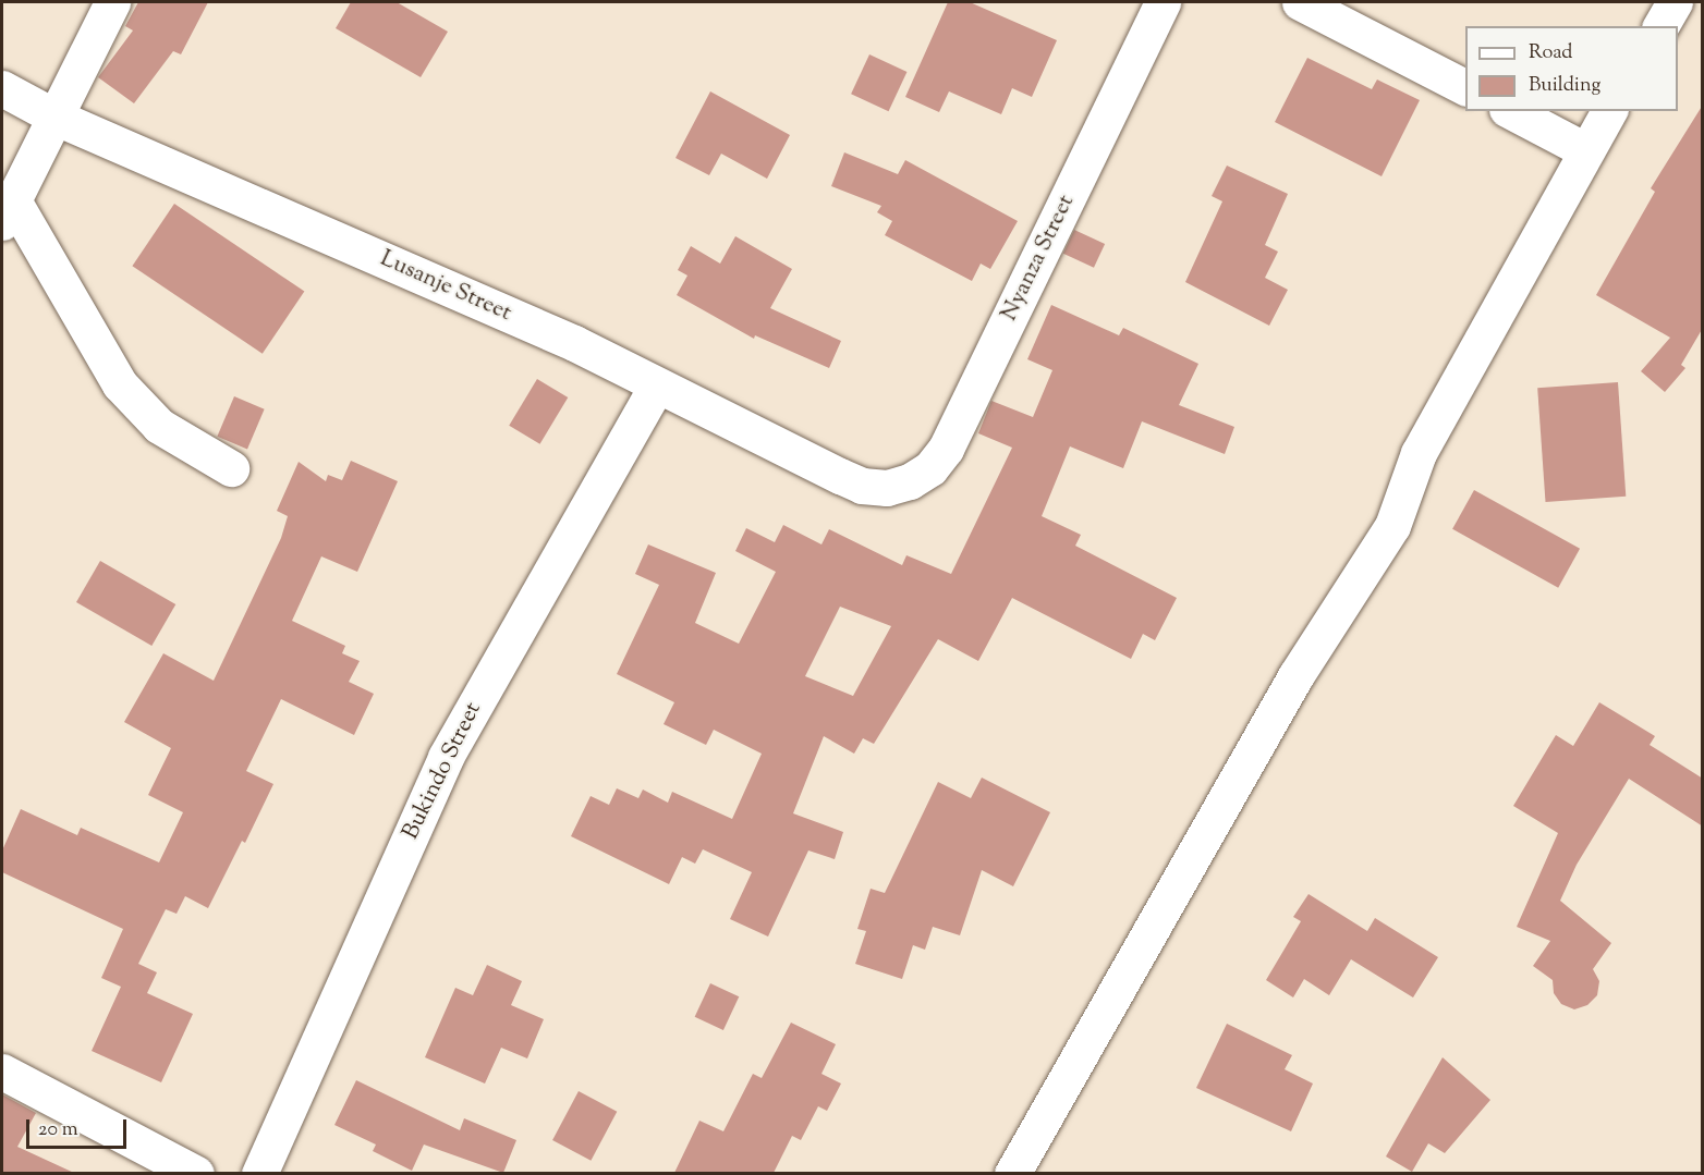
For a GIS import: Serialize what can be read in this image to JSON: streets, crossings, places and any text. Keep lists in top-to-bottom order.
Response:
{
  "streets": {
    "street": ["Nyanza Street", "Lusanje Street", "Bukindo Street"]
  },
  "crossings": [
    ["Nyanza Street", "Lusanje Street"],
    ["Lusanje Street", "Bukindo Street"]
  ],
  "legend": ["Road", "Building"],
  "scale_bar": "20 m"
}
